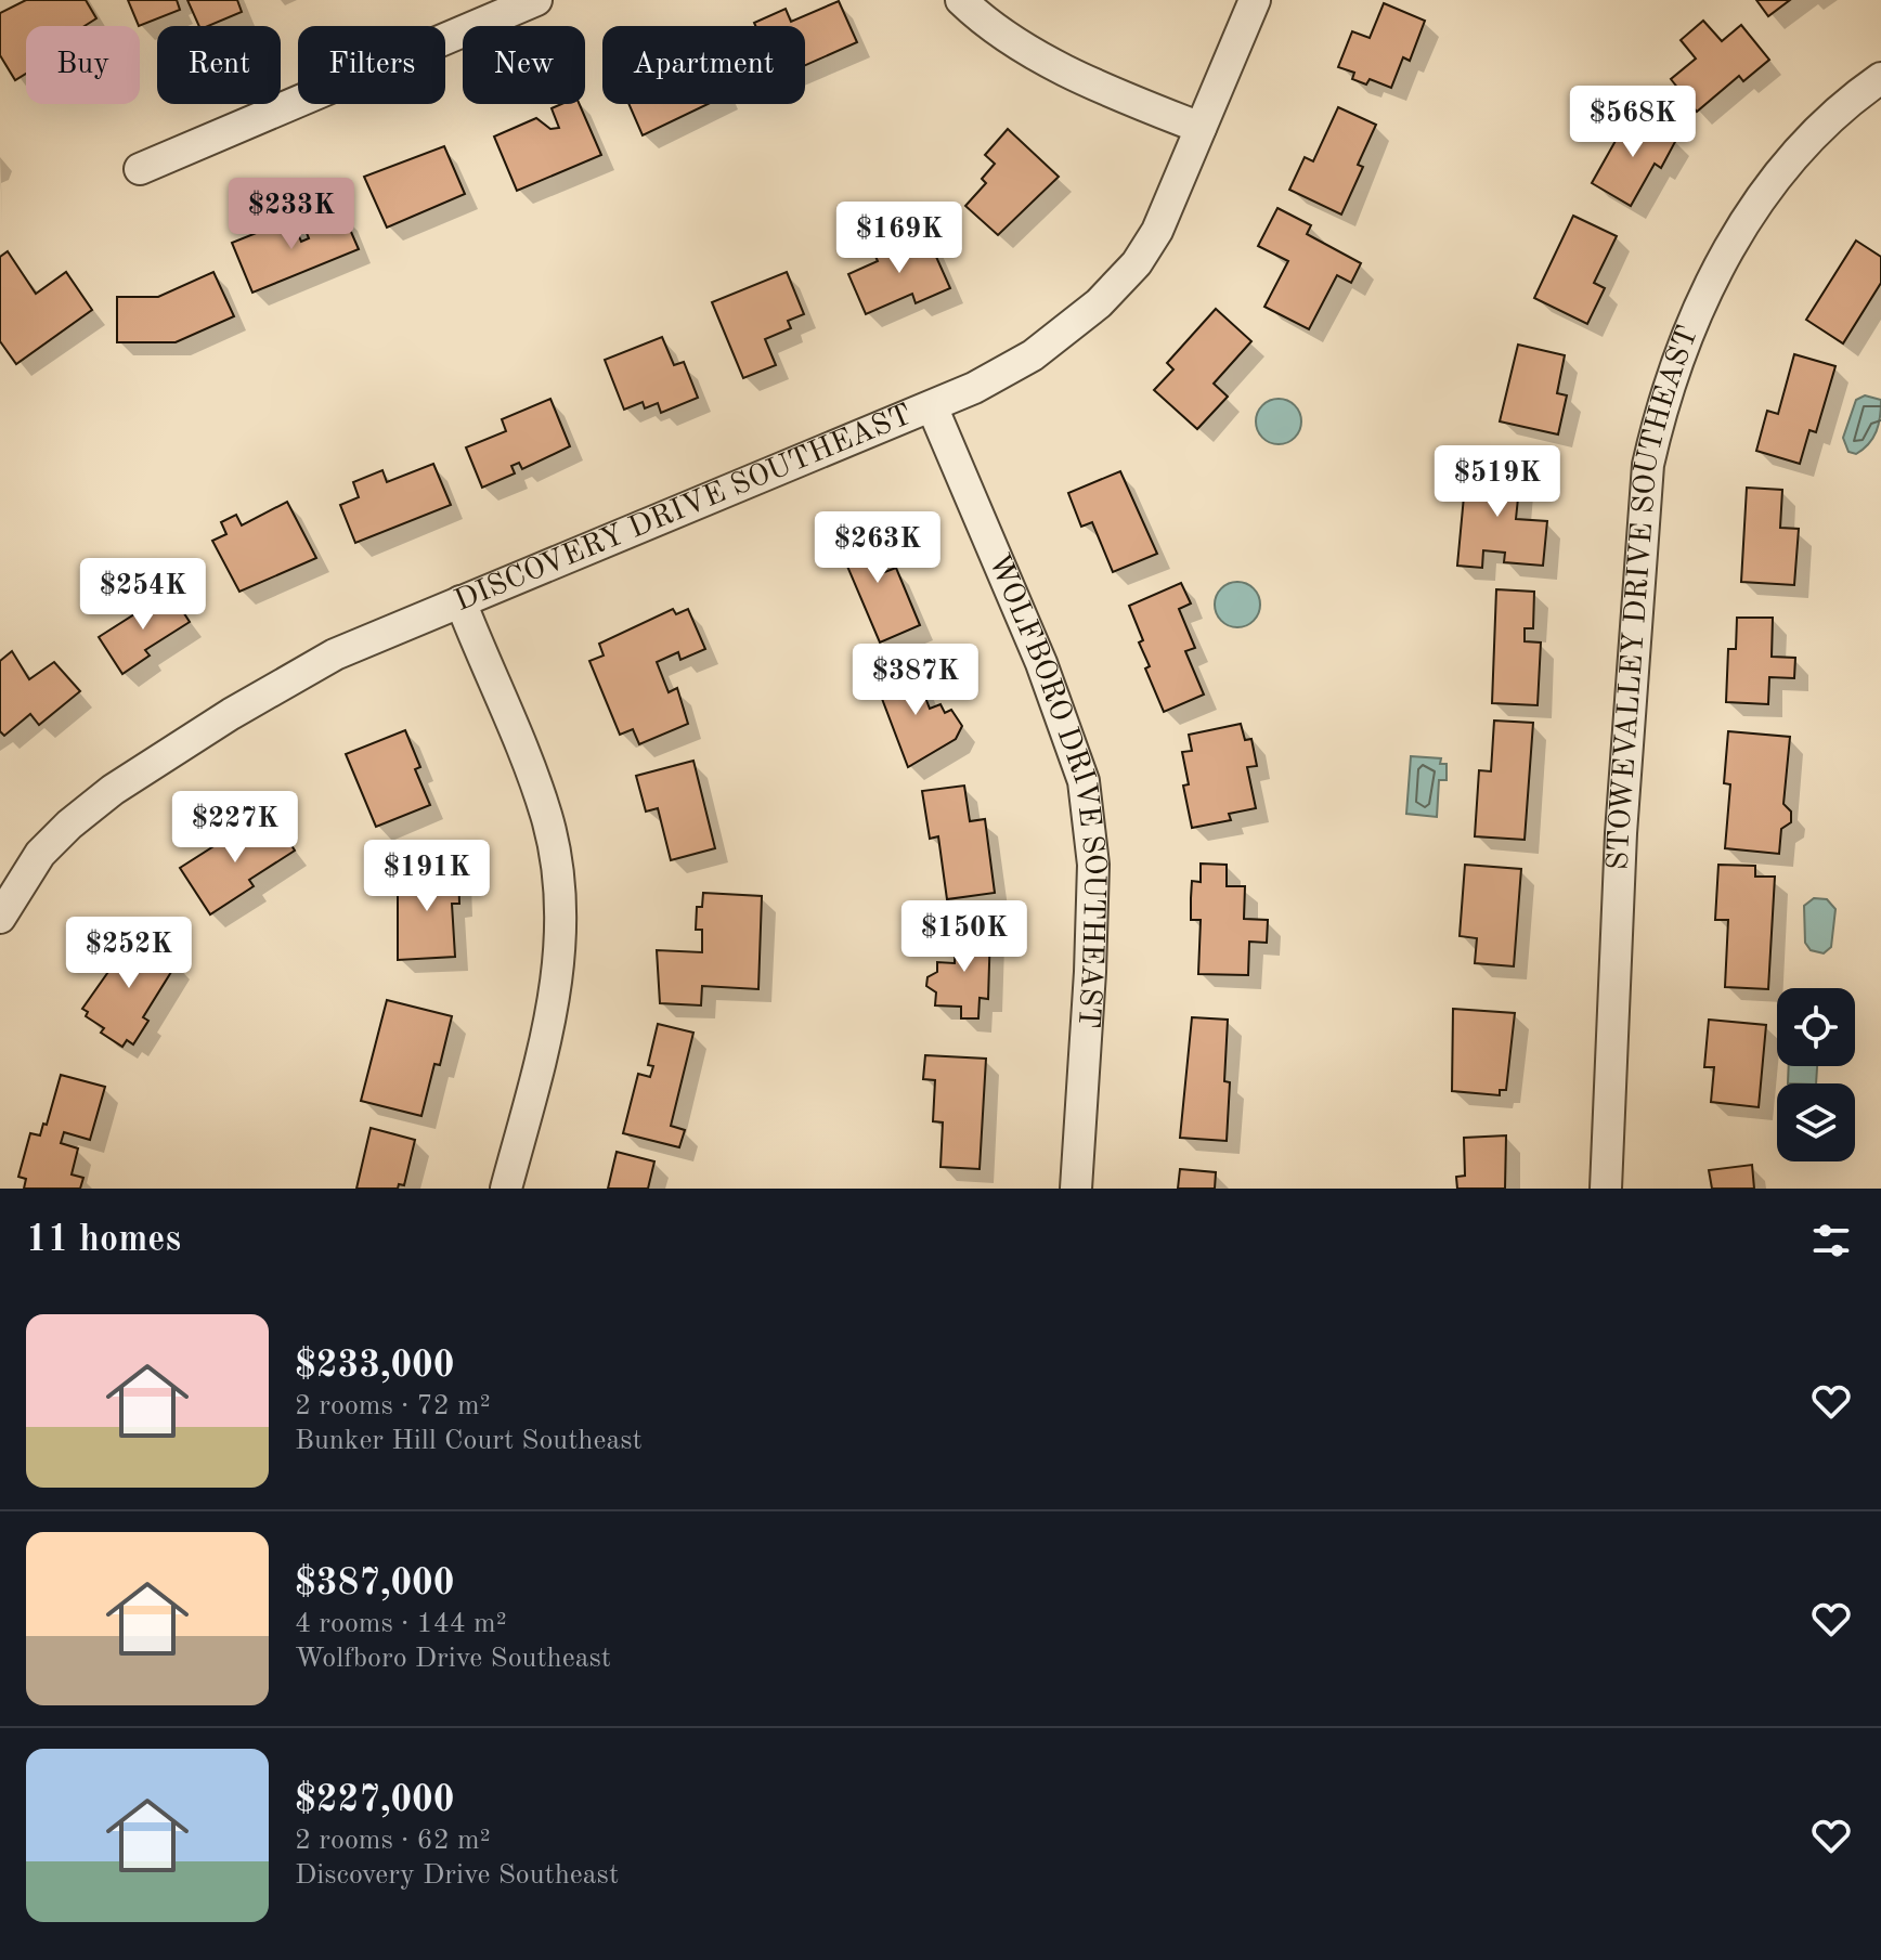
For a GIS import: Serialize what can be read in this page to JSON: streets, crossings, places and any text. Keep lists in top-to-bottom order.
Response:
{
  "streets": {
    "street": ["DISCOVERY DRIVE SOUTHEAST", "STOWEVALLEY DRIVE SOUTHEAST", "WOLFBORO DRIVE SOUTHEAST"]
  },
  "crossings": [
    ["DISCOVERY DRIVE SOUTHEAST", "WOLFBORO DRIVE SOUTHEAST"]
  ],
  "page": {
    "chip": [
      "Buy",
      "Rent",
      "Filters",
      "New",
      "Apartment"
    ],
    "price": [
      "$568K",
      "$233K",
      "$169K",
      "$519K",
      "$263K",
      "$254K",
      "$387K",
      "$227K",
      "$191K",
      "$150K",
      "$252K"
    ],
    "heading": "11 homes",
    "list": [
      {
        "name": "$233,000",
        "note": "2 rooms · 72 m² · Bunker Hill Court Southeast"
      },
      {
        "name": "$387,000",
        "note": "4 rooms · 144 m² · Wolfboro Drive Southeast"
      },
      {
        "name": "$227,000",
        "note": "2 rooms · 62 m² · Discovery Drive Southeast"
      }
    ]
  }
}
